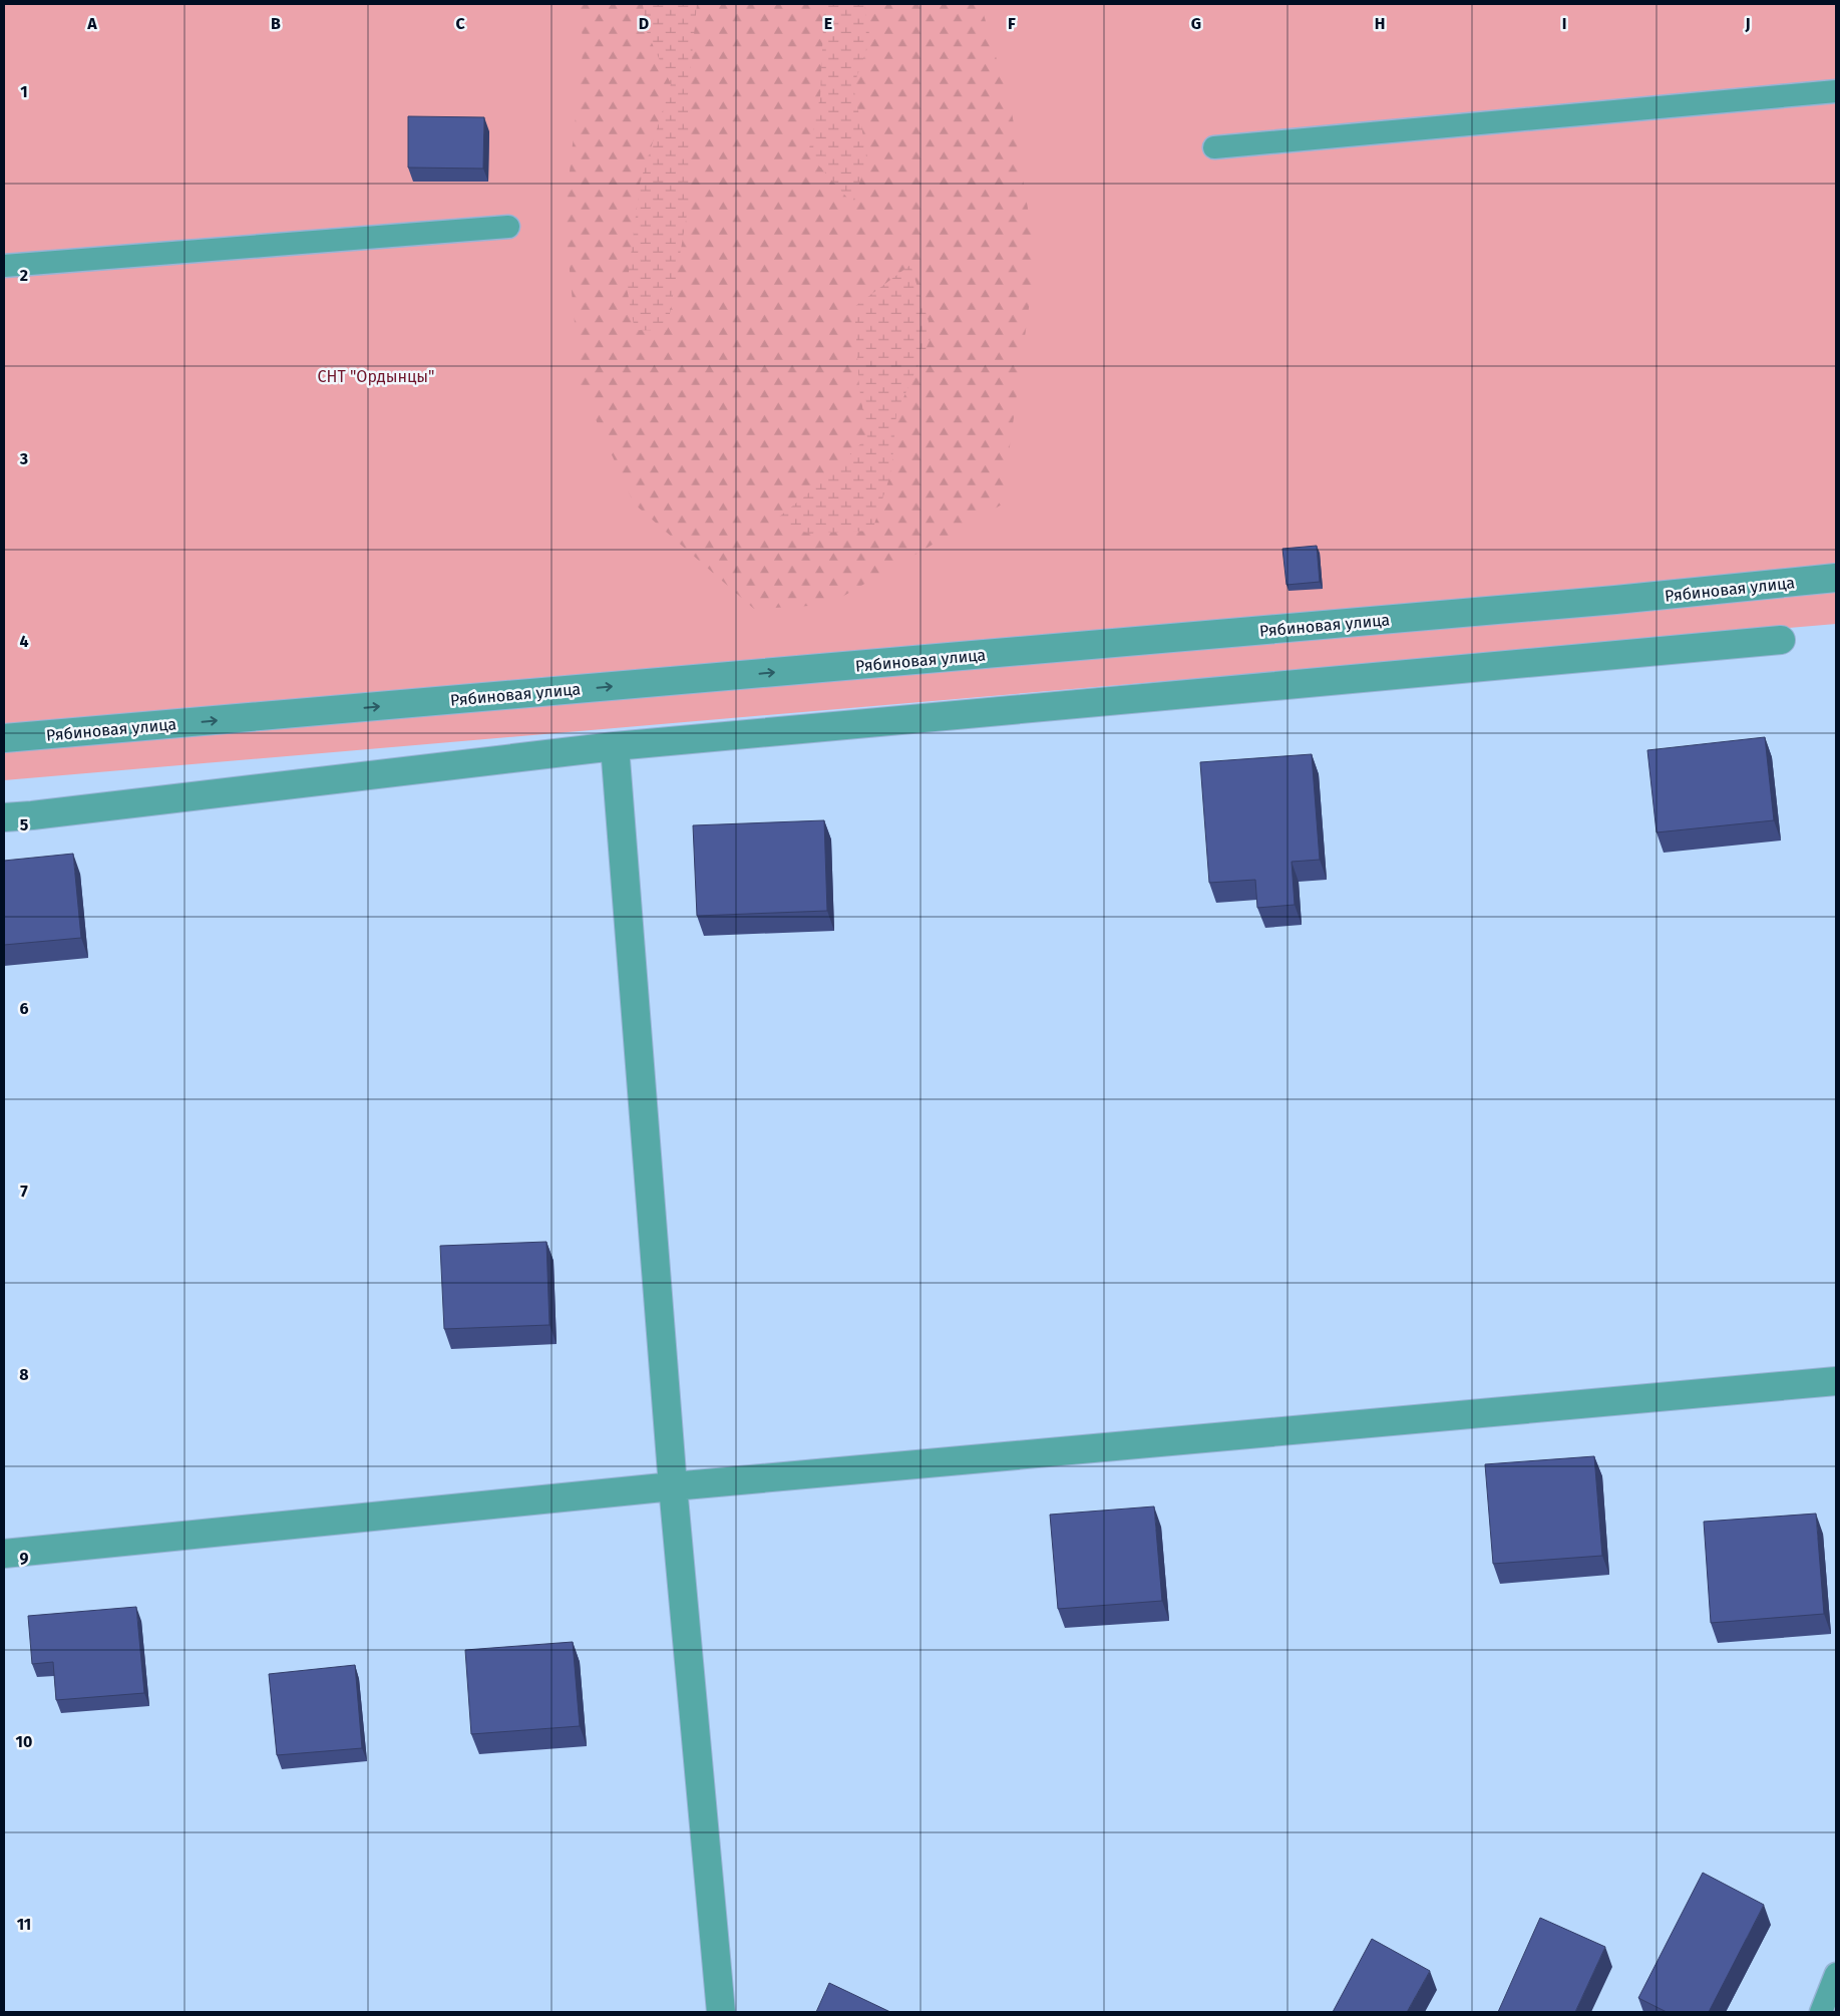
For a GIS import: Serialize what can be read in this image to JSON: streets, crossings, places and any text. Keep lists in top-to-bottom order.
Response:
{
  "streets": {
    "street": ["Рябиновая улица"]
  },
  "parks": ["СНТ \"Ордынцы\""],
  "grid": {
    "columns": [
      "A",
      "B",
      "C",
      "D",
      "E",
      "F",
      "G",
      "H",
      "I",
      "J"
    ],
    "rows": [
      "1",
      "2",
      "3",
      "4",
      "5",
      "6",
      "7",
      "8",
      "9",
      "10",
      "11"
    ]
  }
}
